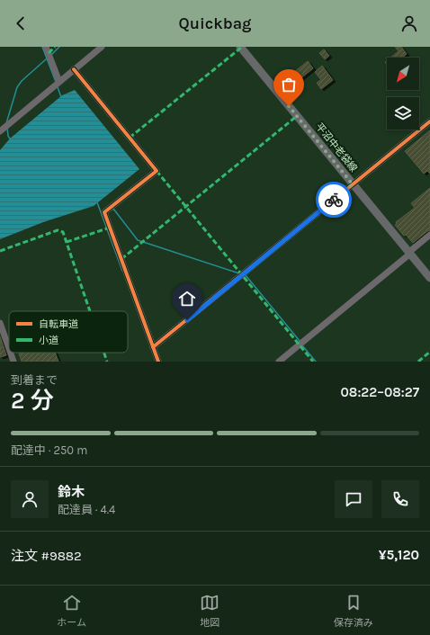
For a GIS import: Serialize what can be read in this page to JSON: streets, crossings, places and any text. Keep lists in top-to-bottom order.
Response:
{
  "streets": {
    "main road": ["平沼中老袋線"]
  },
  "legend": ["自転車道", "小道"],
  "north": "bottom left",
  "page": {
    "header": "Quickbag",
    "heading": ["2 分", "到着まで", "08:22–08:27"],
    "panel": [
      "鈴木",
      "配達員 · 4.4",
      "注文 #9882",
      "¥5,120"
    ],
    "bar": "配達中 · 250 m",
    "tabs": ["ホーム", "地図", "保存済み"]
  }
}
